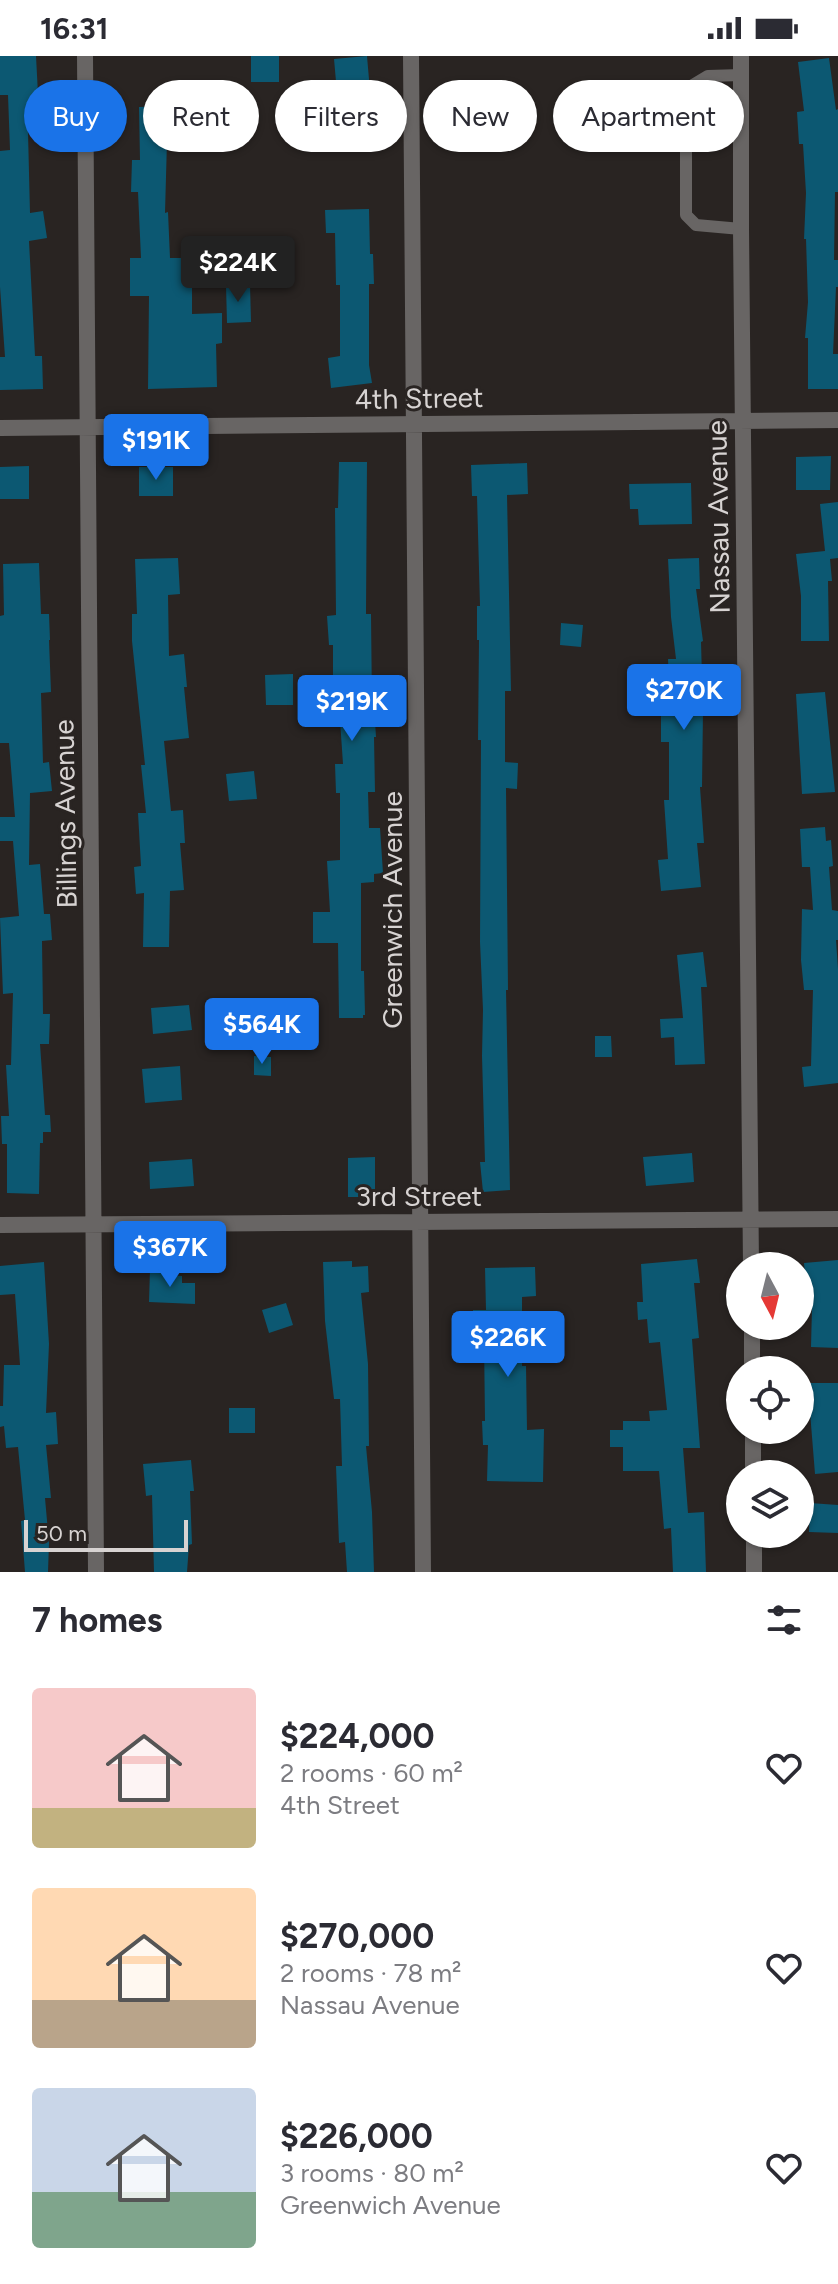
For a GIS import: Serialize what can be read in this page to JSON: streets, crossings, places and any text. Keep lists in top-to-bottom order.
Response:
{
  "streets": {
    "street": [
      "4th Street",
      "Nassau Avenue",
      "Billings Avenue",
      "Greenwich Avenue",
      "3rd Street"
    ]
  },
  "crossings": [
    ["4th Street", "Nassau Avenue"],
    ["4th Street", "Billings Avenue"],
    ["4th Street", "Greenwich Avenue"],
    ["Nassau Avenue", "3rd Street"],
    ["Billings Avenue", "3rd Street"],
    ["Greenwich Avenue", "3rd Street"]
  ],
  "scale_bar": "50 m",
  "north": "bottom",
  "page": {
    "status": "16:31",
    "chip": [
      "Buy",
      "Rent",
      "Filters",
      "New",
      "Apartment"
    ],
    "price": [
      "$224K",
      "$191K",
      "$270K",
      "$219K",
      "$564K",
      "$367K",
      "$226K"
    ],
    "scale": "50 m",
    "heading": "7 homes",
    "list": [
      {
        "name": "$224,000",
        "note": "2 rooms · 60 m² · 4th Street"
      },
      {
        "name": "$270,000",
        "note": "2 rooms · 78 m² · Nassau Avenue"
      },
      {
        "name": "$226,000",
        "note": "3 rooms · 80 m² · Greenwich Avenue"
      }
    ]
  }
}
